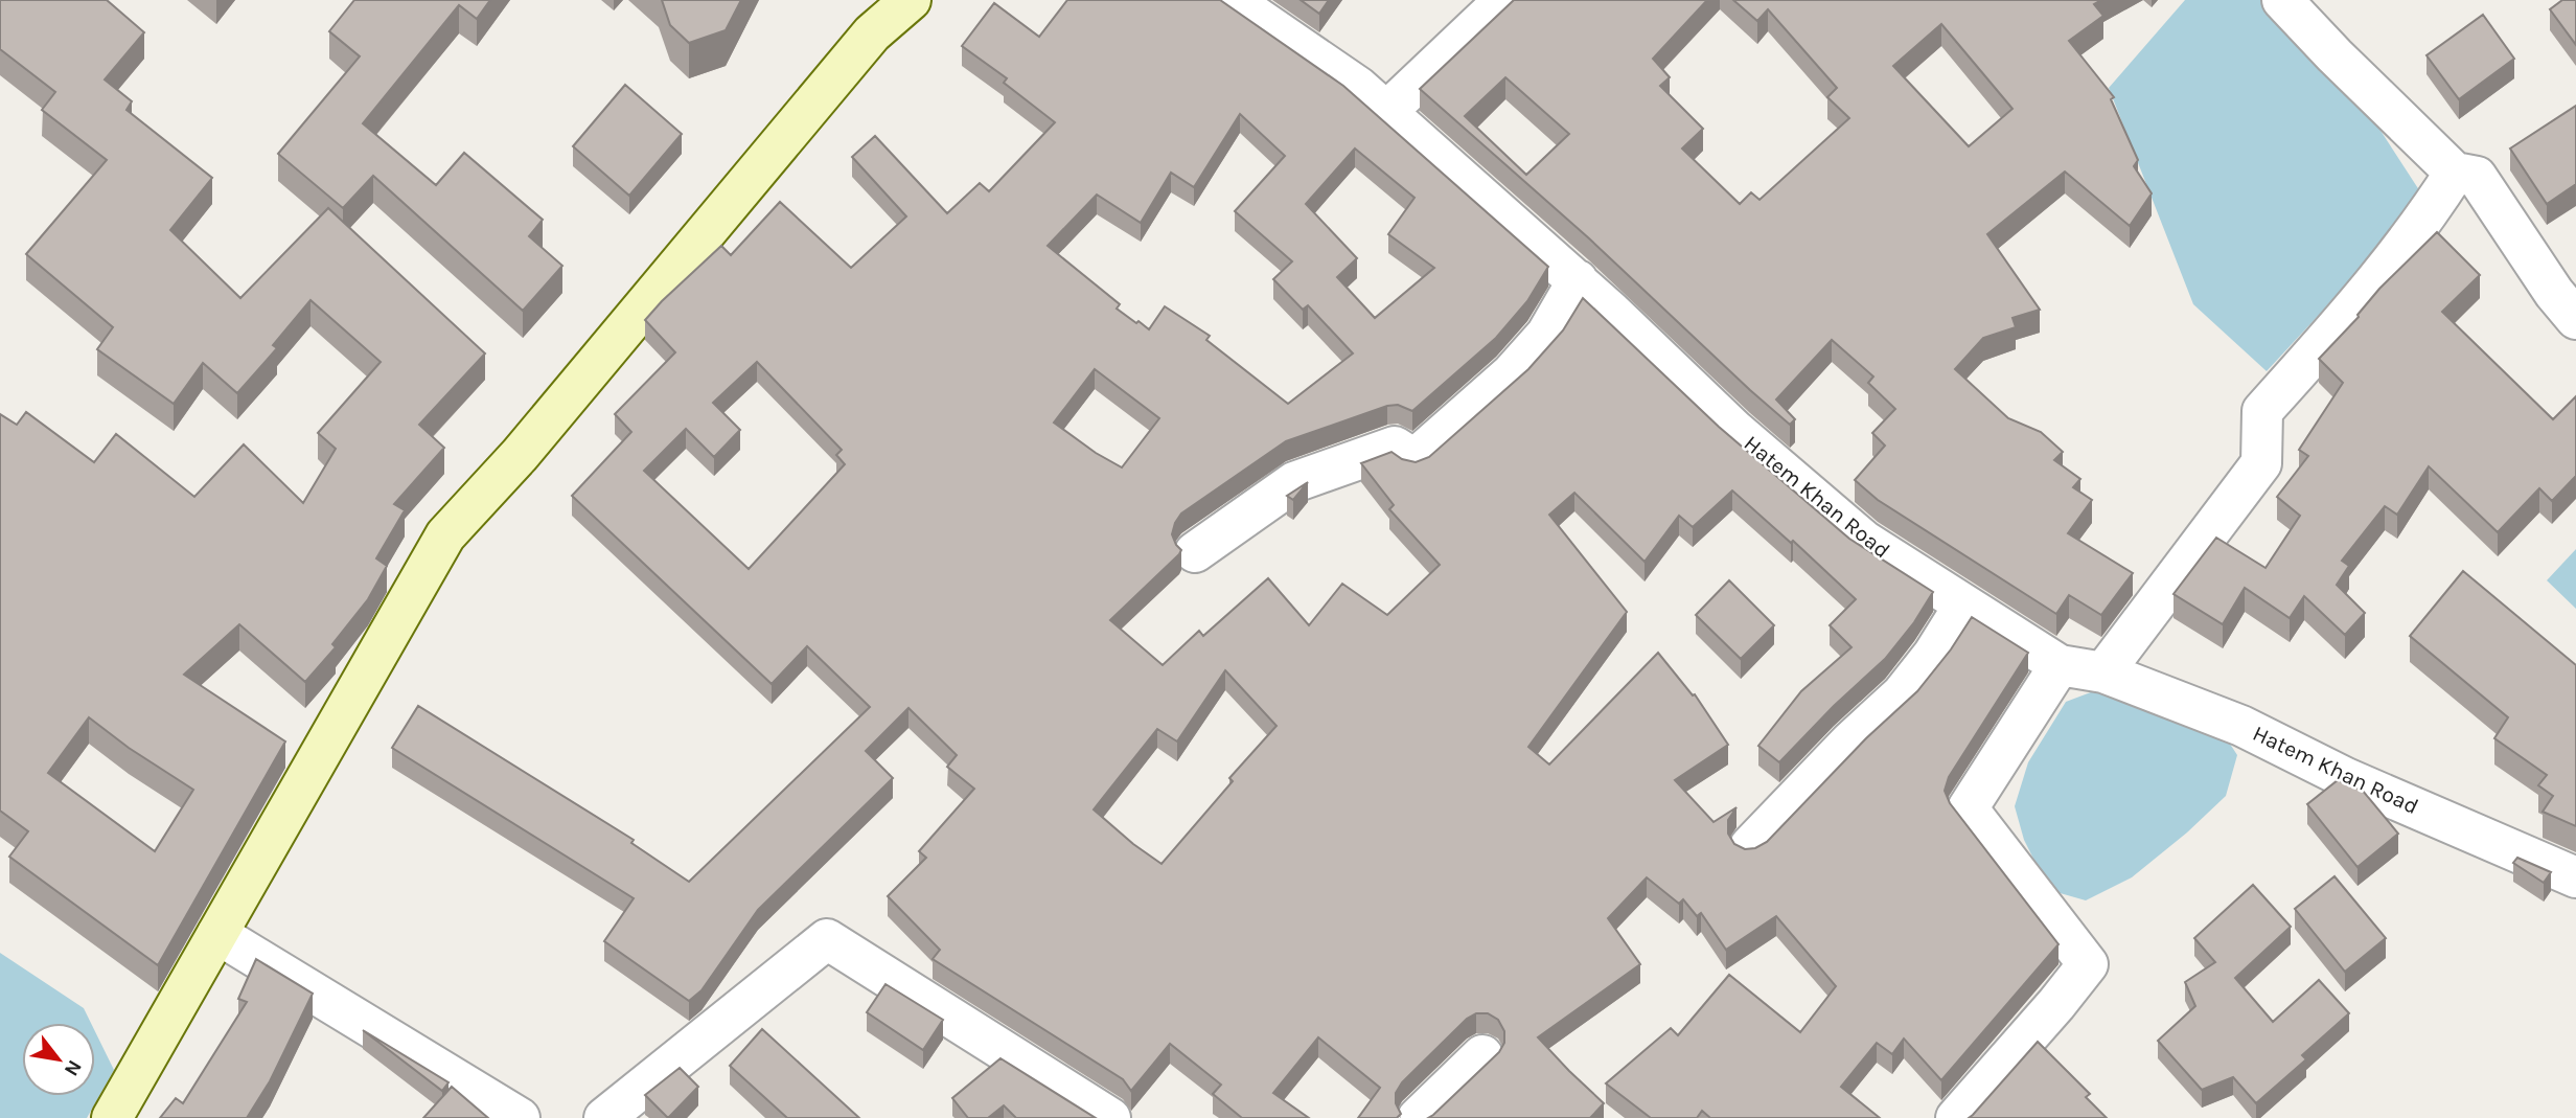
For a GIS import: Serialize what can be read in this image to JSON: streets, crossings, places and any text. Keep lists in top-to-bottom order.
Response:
{
  "streets": {
    "street": ["Hatem Khan Road"]
  },
  "north": "bottom right"
}
